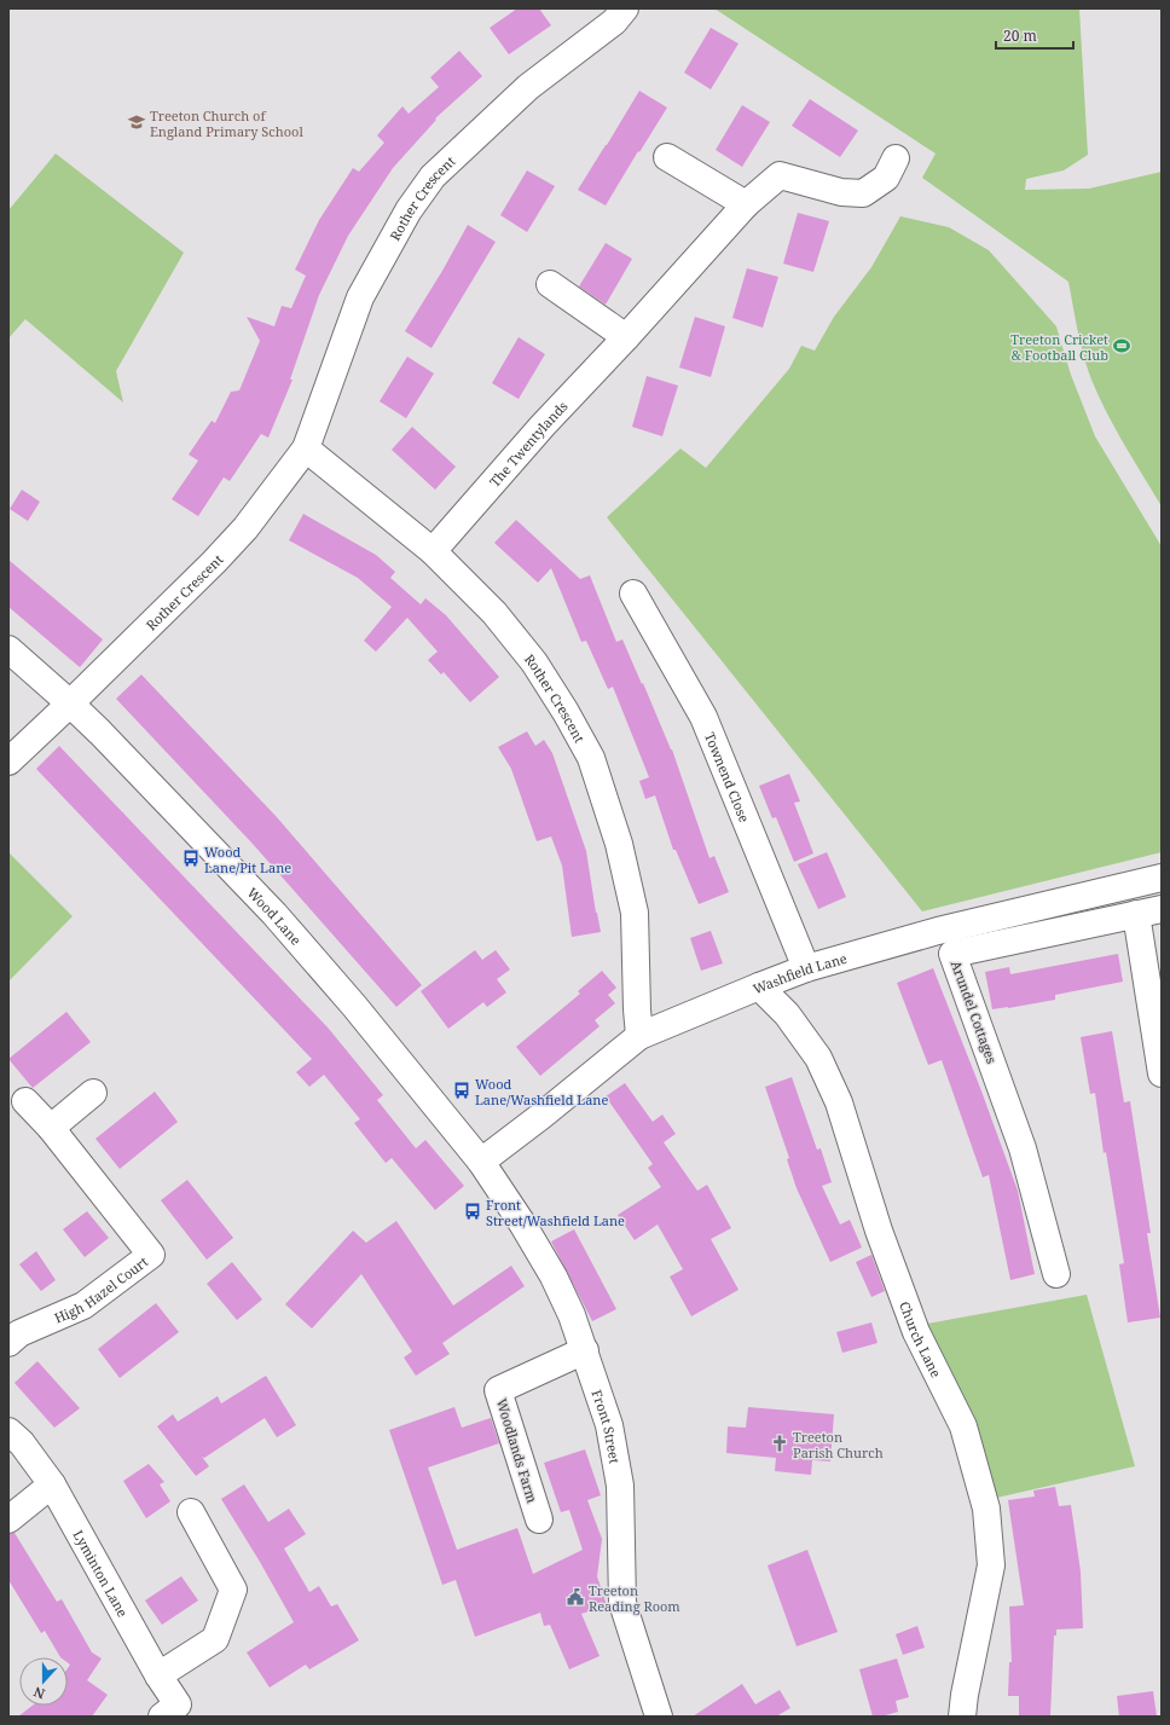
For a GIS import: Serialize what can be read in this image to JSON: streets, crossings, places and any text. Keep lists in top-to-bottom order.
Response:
{
  "streets": {
    "street": [
      "Rother Crescent",
      "The Twentylands",
      "Townend Close",
      "Wood Lane",
      "Washfield Lane",
      "Arundel Cottages",
      "High Hazel Court",
      "Church Lane",
      "Front Street",
      "Woodlands Farm",
      "Lyminton Lane"
    ]
  },
  "crossings": [
    ["Rother Crescent", "The Twentylands"],
    ["Rother Crescent", "Wood Lane"],
    ["Rother Crescent", "Washfield Lane"],
    ["Townend Close", "Washfield Lane"],
    ["Wood Lane", "Washfield Lane"],
    ["Wood Lane", "Front Street"],
    ["Washfield Lane", "Church Lane"],
    ["Washfield Lane", "Front Street"],
    ["Front Street", "Woodlands Farm"]
  ],
  "places": {
    "school or university": ["Treeton Church of England Primary School"],
    "sports": ["Treeton Cricket & Football Club"],
    "bus stop": ["Wood Lane/Pit Lane", "Wood Lane/Washfield Lane", "Front Street/Washfield Lane"],
    "church": ["Treeton Parish Church"],
    "public building": ["Treeton Reading Room"]
  },
  "scale_bar": "20 m",
  "north": "bottom"
}
